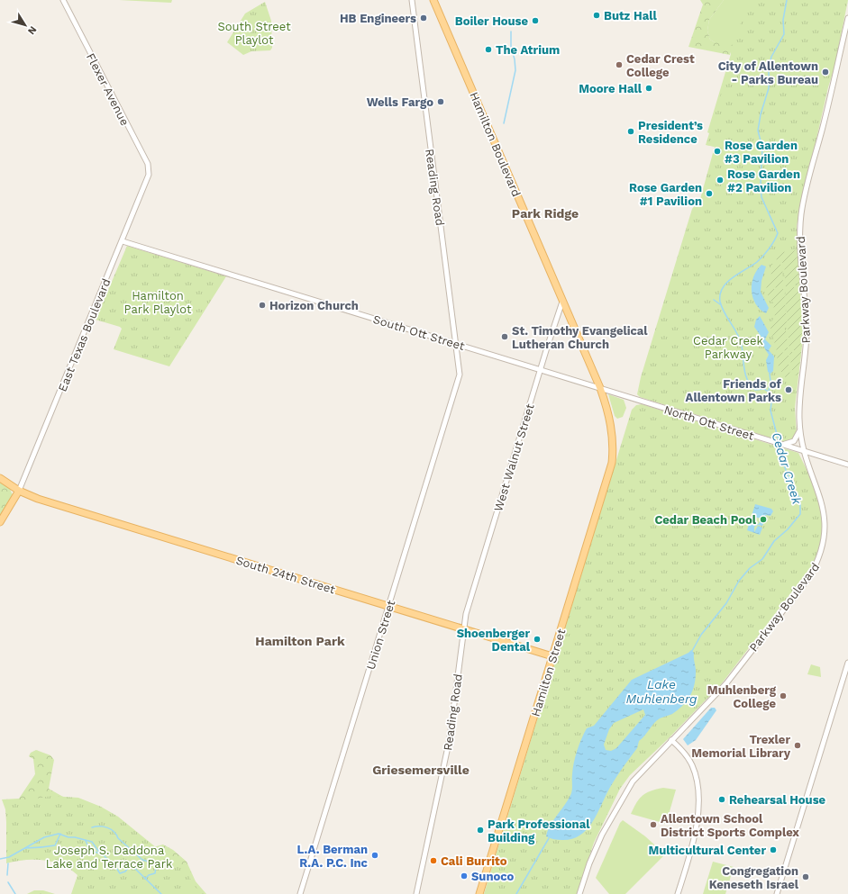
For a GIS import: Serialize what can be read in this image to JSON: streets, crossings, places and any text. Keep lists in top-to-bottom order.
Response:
{
  "streets": {
    "main road": ["Hamilton Boulevard", "South 24th Street", "Hamilton Street"],
    "street": [
      "Flexer Avenue",
      "Reading Road",
      "Parkway Boulevard",
      "South Ott Street",
      "East Texas Boulevard",
      "North Ott Street",
      "West Walnut Street",
      "Union Street"
    ]
  },
  "crossings": [
    ["Flexer Avenue", "East Texas Boulevard"],
    ["Hamilton Boulevard", "South Ott Street"],
    ["Hamilton Boulevard", "West Walnut Street"],
    ["Hamilton Boulevard", "Hamilton Street"],
    ["Reading Road", "South Ott Street"],
    ["Reading Road", "West Walnut Street"],
    ["Reading Road", "South 24th Street"],
    ["Reading Road", "Union Street"],
    ["Parkway Boulevard", "North Ott Street"],
    ["South Ott Street", "East Texas Boulevard"],
    ["South Ott Street", "North Ott Street"],
    ["South Ott Street", "West Walnut Street"],
    ["East Texas Boulevard", "South 24th Street"],
    ["South 24th Street", "Union Street"],
    ["South 24th Street", "Hamilton Street"]
  ],
  "districts": ["Park Ridge", "Hamilton Park", "Griesemersville"],
  "water": ["Cedar Creek", "Lake Muhlenberg"],
  "parks": [
    "South Street Playlot",
    "Hamilton Park Playlot",
    "Cedar Creek Parkway",
    "Joseph S. Daddona Lake and Terrace Park"
  ],
  "places": [
    "Butz Hall",
    "HB Engineers",
    "Boiler House",
    "The Atrium",
    "Cedar Crest College",
    "City of Allentown - Parks Bureau",
    "Moore Hall",
    "Wells Fargo",
    "President’s Residence",
    "Rose Garden #3 Pavilion",
    "Rose Garden #2 Pavilion",
    "Rose Garden #1 Pavilion",
    "Horizon Church",
    "St. Timothy Evangelical Lutheran Church",
    "Friends of Allentown Parks",
    "Cedar Beach Pool",
    "Shoenberger Dental",
    "Muhlenberg College",
    "Trexler Memorial Library",
    "Rehearsal House",
    "Allentown School District Sports Complex",
    "Park Professional Building",
    "Multicultural Center",
    "L.A. Berman R.A. P.C. Inc",
    "Cali Burrito",
    "Sunoco",
    "Congregation Keneseth Israel"
  ],
  "north": "bottom right"
}
